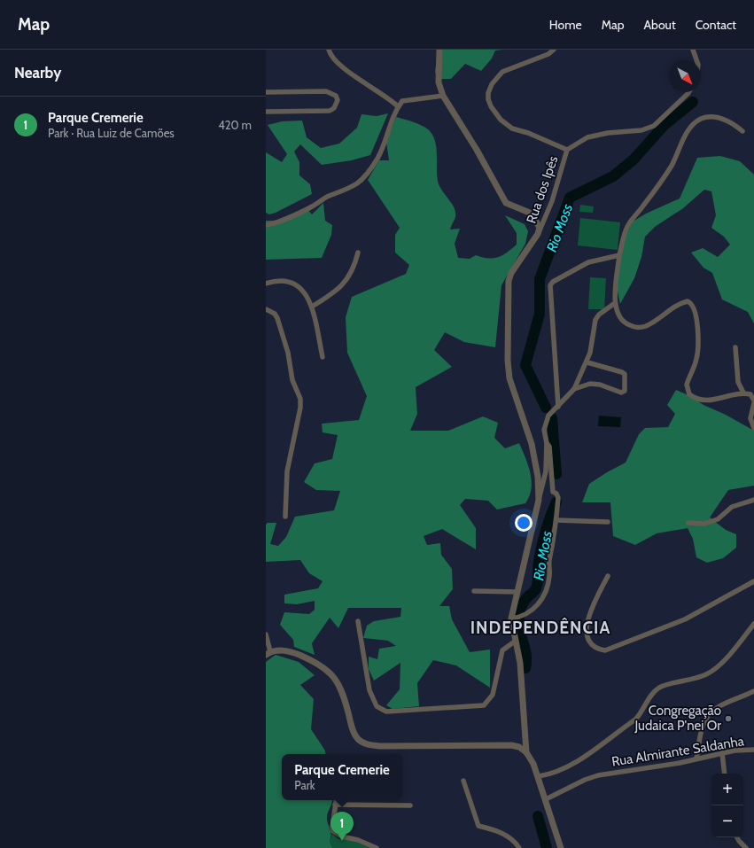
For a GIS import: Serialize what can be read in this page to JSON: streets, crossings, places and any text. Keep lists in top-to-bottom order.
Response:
{
  "streets": {
    "street": ["Rua dos Ipês", "Rua Almirante Saldanha"]
  },
  "districts": ["INDEPENDÊNCIA"],
  "water": ["Rio Moss"],
  "places": ["Congregação Judaica P'nei Or"],
  "north": "bottom right",
  "page": {
    "header": "Map",
    "nav": [
      "Home",
      "Map",
      "About",
      "Contact"
    ],
    "heading": "Nearby",
    "list": [
      {
        "mark": "1",
        "name": "Parque Cremerie",
        "note": "Park · Rua Luiz de Camões",
        "value": "420 m"
      }
    ],
    "popup": ["Parque Cremerie", "Park"],
    "map_buttons": ["+", "−"],
    "pins": "1"
  }
}
